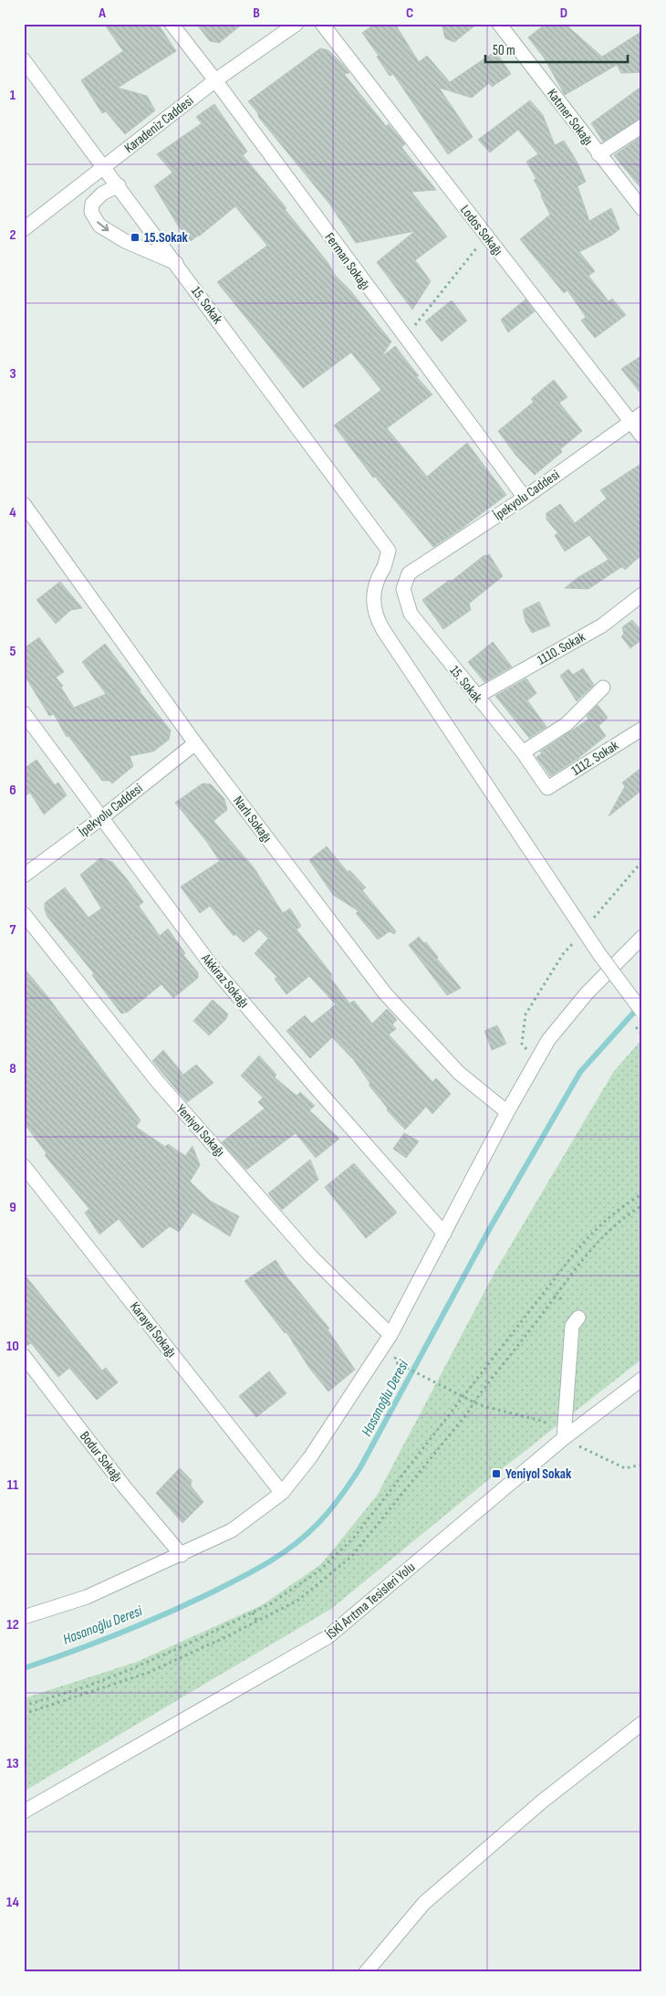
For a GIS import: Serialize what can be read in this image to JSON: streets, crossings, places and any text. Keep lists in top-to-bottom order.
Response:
{
  "streets": {
    "street": [
      "Katmer Sokağı",
      "Karadeniz Caddesi",
      "Lodos Sokağı",
      "Ferman Sokağı",
      "15. Sokak",
      "İpekyolu Caddesi",
      "1110. Sokak",
      "1112. Sokak",
      "Narlı Sokağı",
      "Akkiraz Sokağı",
      "Yeniyol Sokağı",
      "Karayel Sokağı",
      "Bodur Sokağı",
      "İSKİ Arıtma Tesisleri Yolu"
    ]
  },
  "crossings": [
    ["Karadeniz Caddesi", "Ferman Sokağı"],
    ["Karadeniz Caddesi", "15. Sokak"],
    ["Lodos Sokağı", "İpekyolu Caddesi"],
    ["Ferman Sokağı", "İpekyolu Caddesi"],
    ["15. Sokak", "İpekyolu Caddesi"],
    ["15. Sokak", "1110. Sokak"],
    ["15. Sokak", "1112. Sokak"],
    ["İpekyolu Caddesi", "Narlı Sokağı"],
    ["İpekyolu Caddesi", "Akkiraz Sokağı"]
  ],
  "water": ["Hasanoğlu Deresi"],
  "places": {
    "transit": ["15.Sokak", "Yeniyol Sokak"]
  },
  "scale_bar": "50 m",
  "grid": {
    "columns": [
      "A",
      "B",
      "C",
      "D"
    ],
    "rows": [
      "1",
      "2",
      "3",
      "4",
      "5",
      "6",
      "7",
      "8",
      "9",
      "10",
      "11",
      "12",
      "13",
      "14"
    ]
  }
}
